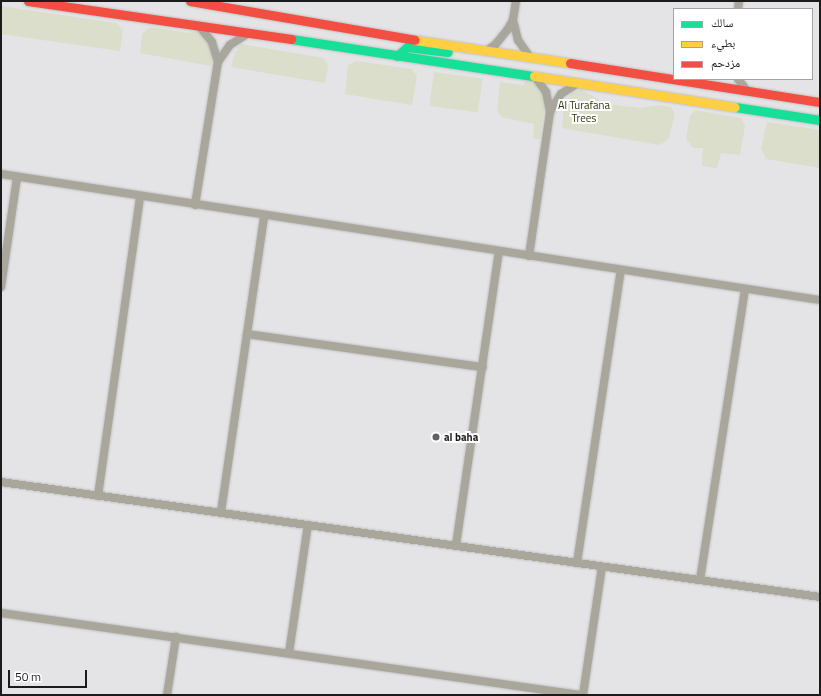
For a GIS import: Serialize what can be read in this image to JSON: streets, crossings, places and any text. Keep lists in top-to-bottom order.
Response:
{
  "parks": ["Al Turafana Trees"],
  "places": ["al baha"],
  "legend": ["سالك", "بطيء", "مزدحم"],
  "scale_bar": "50 m"
}
